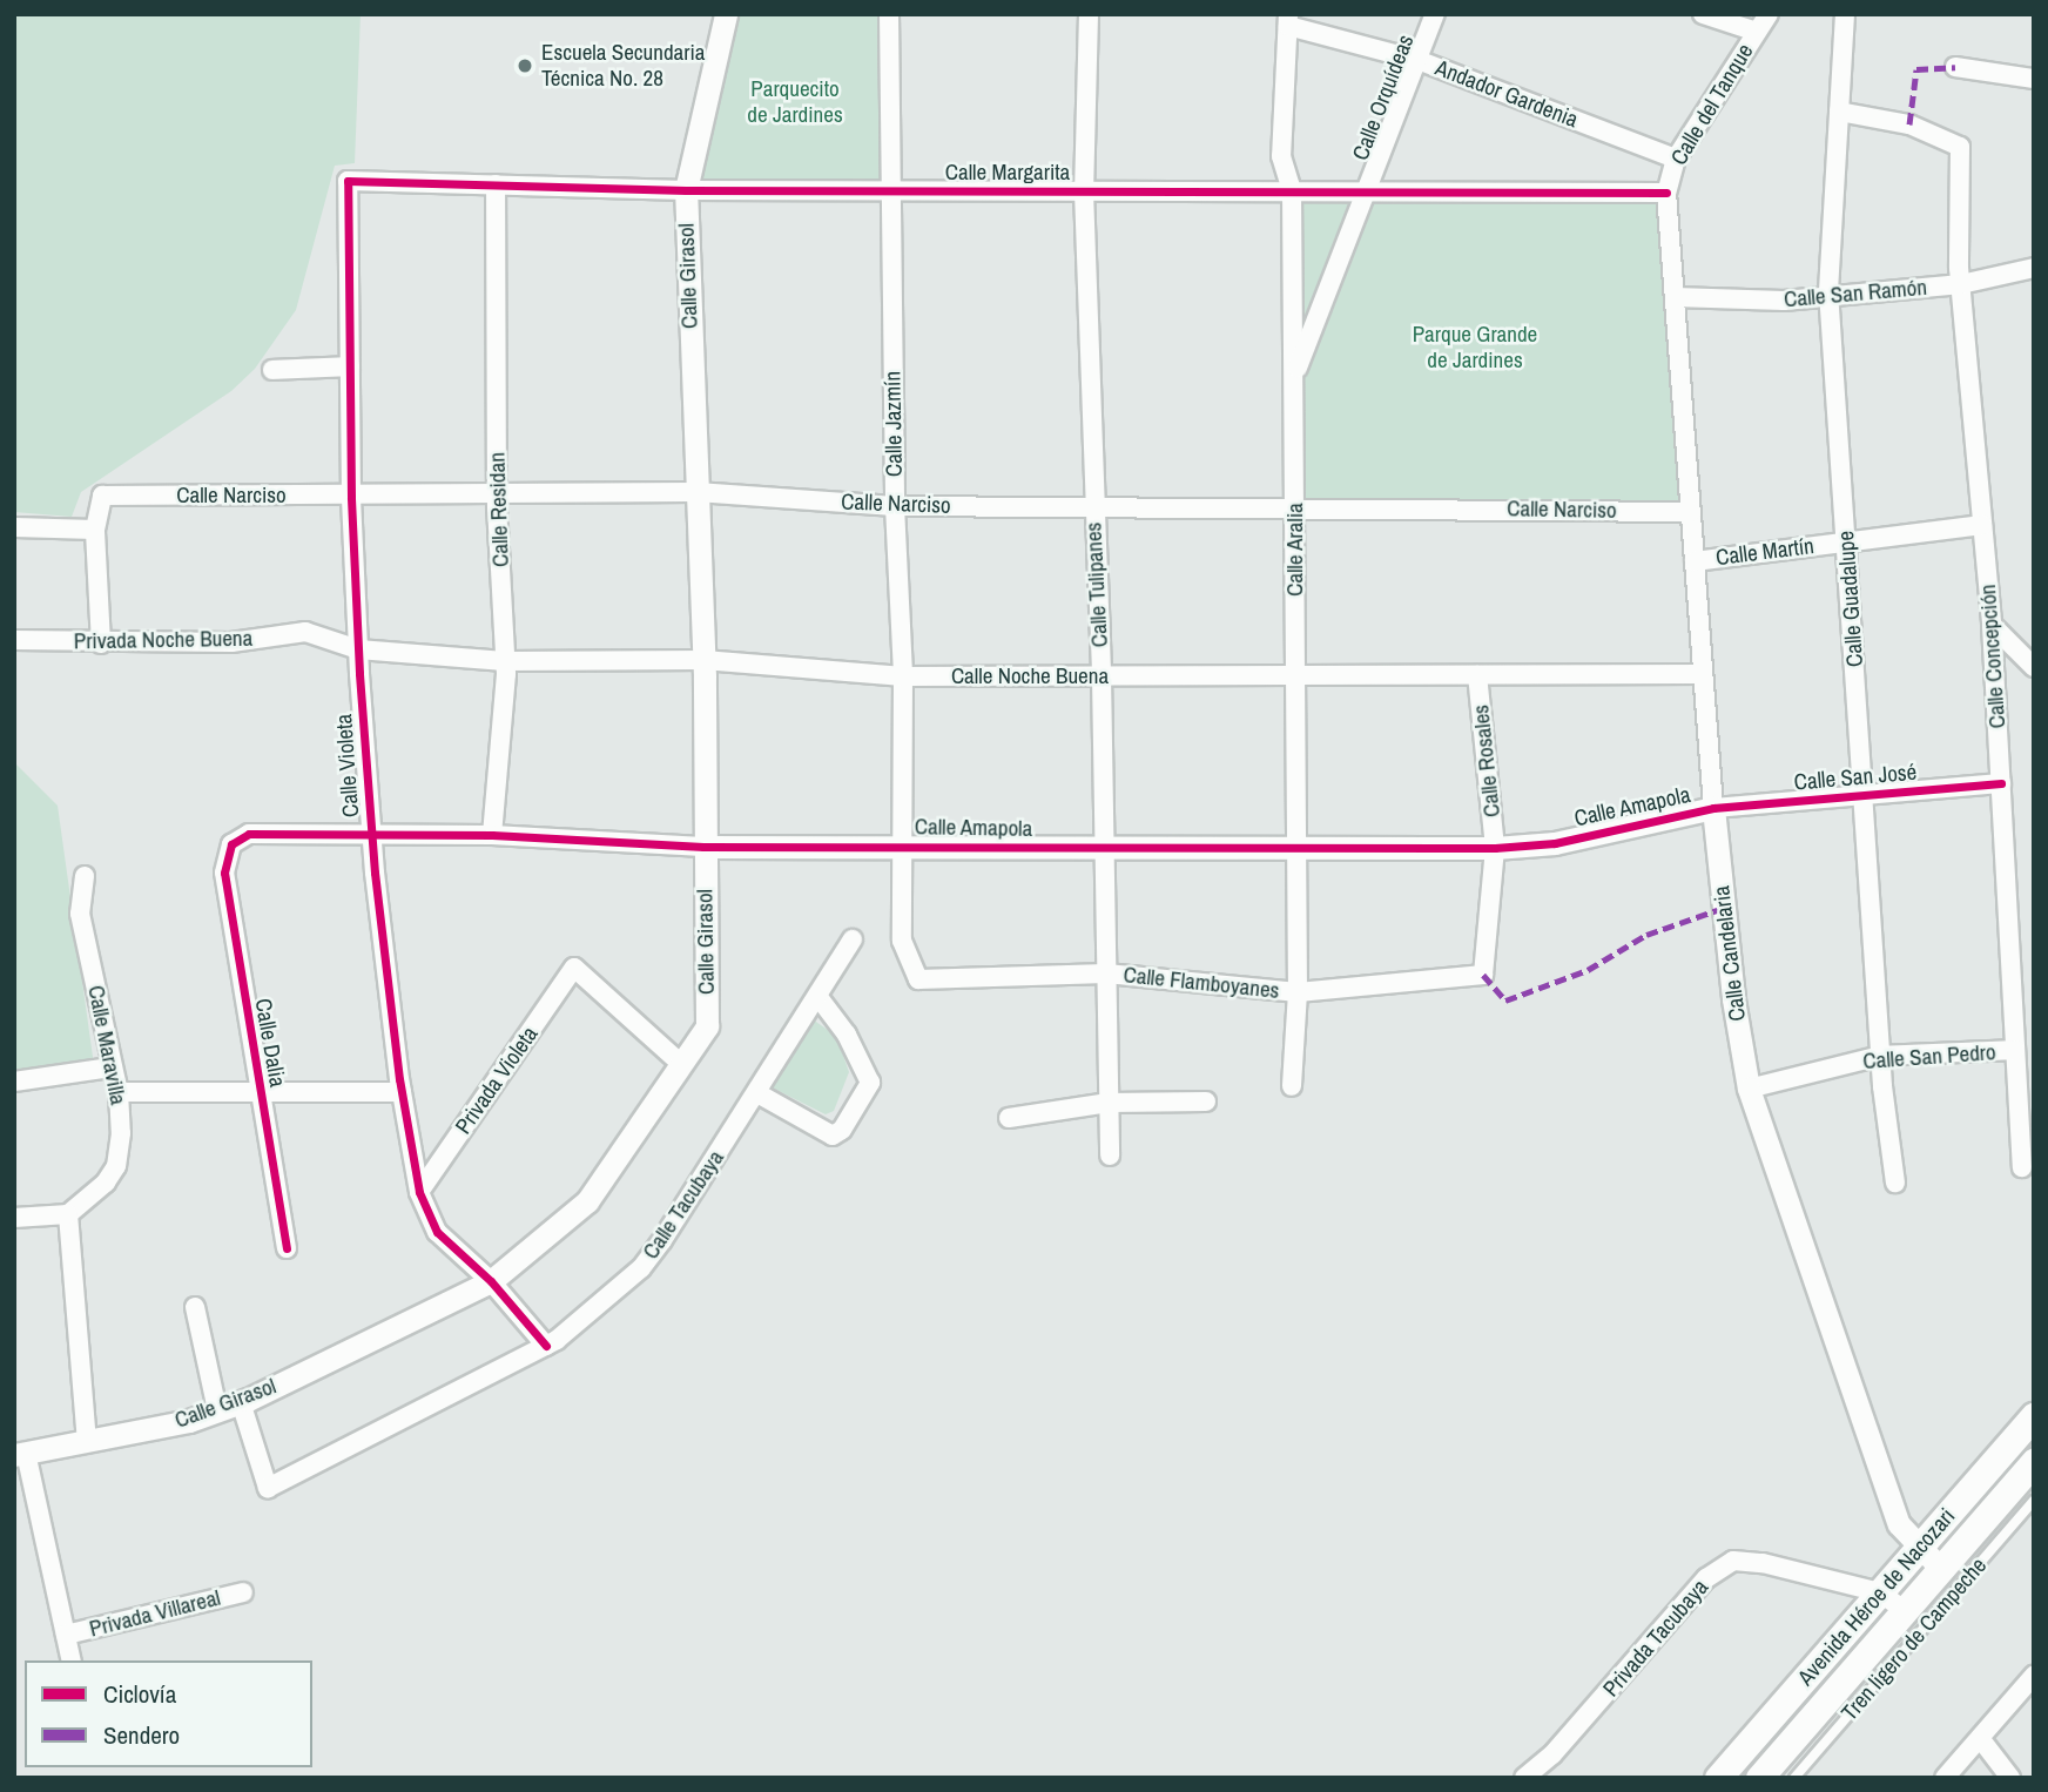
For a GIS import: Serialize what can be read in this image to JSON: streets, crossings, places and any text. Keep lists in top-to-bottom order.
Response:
{
  "streets": {
    "main road": ["Avenida Héroe de Nacozari"],
    "street": [
      "Andador Gardenia",
      "Calle Orquídeas",
      "Calle del Tanque",
      "Calle Margarita",
      "Calle Girasol",
      "Calle San Ramón",
      "Calle Jazmín",
      "Calle Narciso",
      "Calle Residan",
      "Calle Aralia",
      "Calle Martín",
      "Calle Tulipanes",
      "Calle Guadalupe",
      "Privada Noche Buena",
      "Calle Concepción",
      "Calle Noche Buena",
      "Calle Rosales",
      "Calle Violeta",
      "Calle San José",
      "Calle Amapola",
      "Calle Candelaria",
      "Calle Flamboyanes",
      "Calle Dalia",
      "Calle Maravilla",
      "Calle San Pedro",
      "Privada Violeta",
      "Calle Tacubaya",
      "Privada Villareal",
      "Privada Tacubaya"
    ],
    "lane": ["Tren ligero de Campeche"]
  },
  "crossings": [
    ["Andador Gardenia", "Calle Orquídeas"],
    ["Andador Gardenia", "Calle del Tanque"],
    ["Andador Gardenia", "Calle Aralia"],
    ["Calle Orquídeas", "Calle Margarita"],
    ["Calle Orquídeas", "Calle Aralia"],
    ["Calle del Tanque", "Calle Margarita"],
    ["Calle del Tanque", "Calle San Ramón"],
    ["Calle del Tanque", "Calle Candelaria"],
    ["Calle Margarita", "Calle Girasol"],
    ["Calle Margarita", "Calle Jazmín"],
    ["Calle Margarita", "Calle Residan"],
    ["Calle Margarita", "Calle Aralia"],
    ["Calle Margarita", "Calle Tulipanes"],
    ["Calle Margarita", "Calle Violeta"],
    ["Calle Girasol", "Calle Narciso"],
    ["Calle Girasol", "Calle Noche Buena"],
    ["Calle Girasol", "Calle Violeta"],
    ["Calle Girasol", "Calle Amapola"],
    ["Calle Girasol", "Privada Violeta"],
    ["Calle Girasol", "Calle Tacubaya"],
    ["Calle San Ramón", "Calle Guadalupe"],
    ["Calle San Ramón", "Calle Concepción"],
    ["Calle San Ramón", "Calle Candelaria"],
    ["Calle Jazmín", "Calle Narciso"],
    ["Calle Jazmín", "Calle Noche Buena"],
    ["Calle Jazmín", "Calle Amapola"],
    ["Calle Jazmín", "Calle Flamboyanes"],
    ["Calle Narciso", "Calle Residan"],
    ["Calle Narciso", "Calle Aralia"],
    ["Calle Narciso", "Calle Tulipanes"],
    ["Calle Narciso", "Calle Violeta"],
    ["Calle Narciso", "Calle Candelaria"],
    ["Calle Residan", "Calle Noche Buena"],
    ["Calle Residan", "Calle Amapola"],
    ["Calle Aralia", "Calle Noche Buena"],
    ["Calle Aralia", "Calle Amapola"],
    ["Calle Aralia", "Calle Flamboyanes"],
    ["Calle Martín", "Calle Guadalupe"],
    ["Calle Martín", "Calle Concepción"],
    ["Calle Martín", "Calle Candelaria"],
    ["Calle Tulipanes", "Calle Noche Buena"],
    ["Calle Tulipanes", "Calle Amapola"],
    ["Calle Tulipanes", "Calle Flamboyanes"],
    ["Calle Guadalupe", "Calle Concepción"],
    ["Calle Guadalupe", "Calle San José"],
    ["Calle Guadalupe", "Calle San Pedro"],
    ["Privada Noche Buena", "Calle Noche Buena"],
    ["Privada Noche Buena", "Calle Violeta"],
    ["Calle Concepción", "Calle San José"],
    ["Calle Concepción", "Calle San Pedro"],
    ["Calle Noche Buena", "Calle Rosales"],
    ["Calle Noche Buena", "Calle Violeta"],
    ["Calle Noche Buena", "Calle Candelaria"],
    ["Calle Rosales", "Calle Amapola"],
    ["Calle Rosales", "Calle Flamboyanes"],
    ["Calle Violeta", "Calle Amapola"],
    ["Calle Violeta", "Privada Violeta"],
    ["Calle Violeta", "Calle Tacubaya"],
    ["Calle San José", "Calle Amapola"],
    ["Calle San José", "Calle Candelaria"],
    ["Calle Amapola", "Calle Candelaria"],
    ["Calle Amapola", "Calle Dalia"],
    ["Calle Candelaria", "Calle San Pedro"],
    ["Calle Candelaria", "Avenida Héroe de Nacozari"],
    ["Avenida Héroe de Nacozari", "Privada Tacubaya"]
  ],
  "parks": ["Parquecito de Jardines", "Parque Grande de Jardines"],
  "places": ["Escuela Secundaria Técnica No. 28"],
  "legend": ["Ciclovía", "Sendero"]
}
